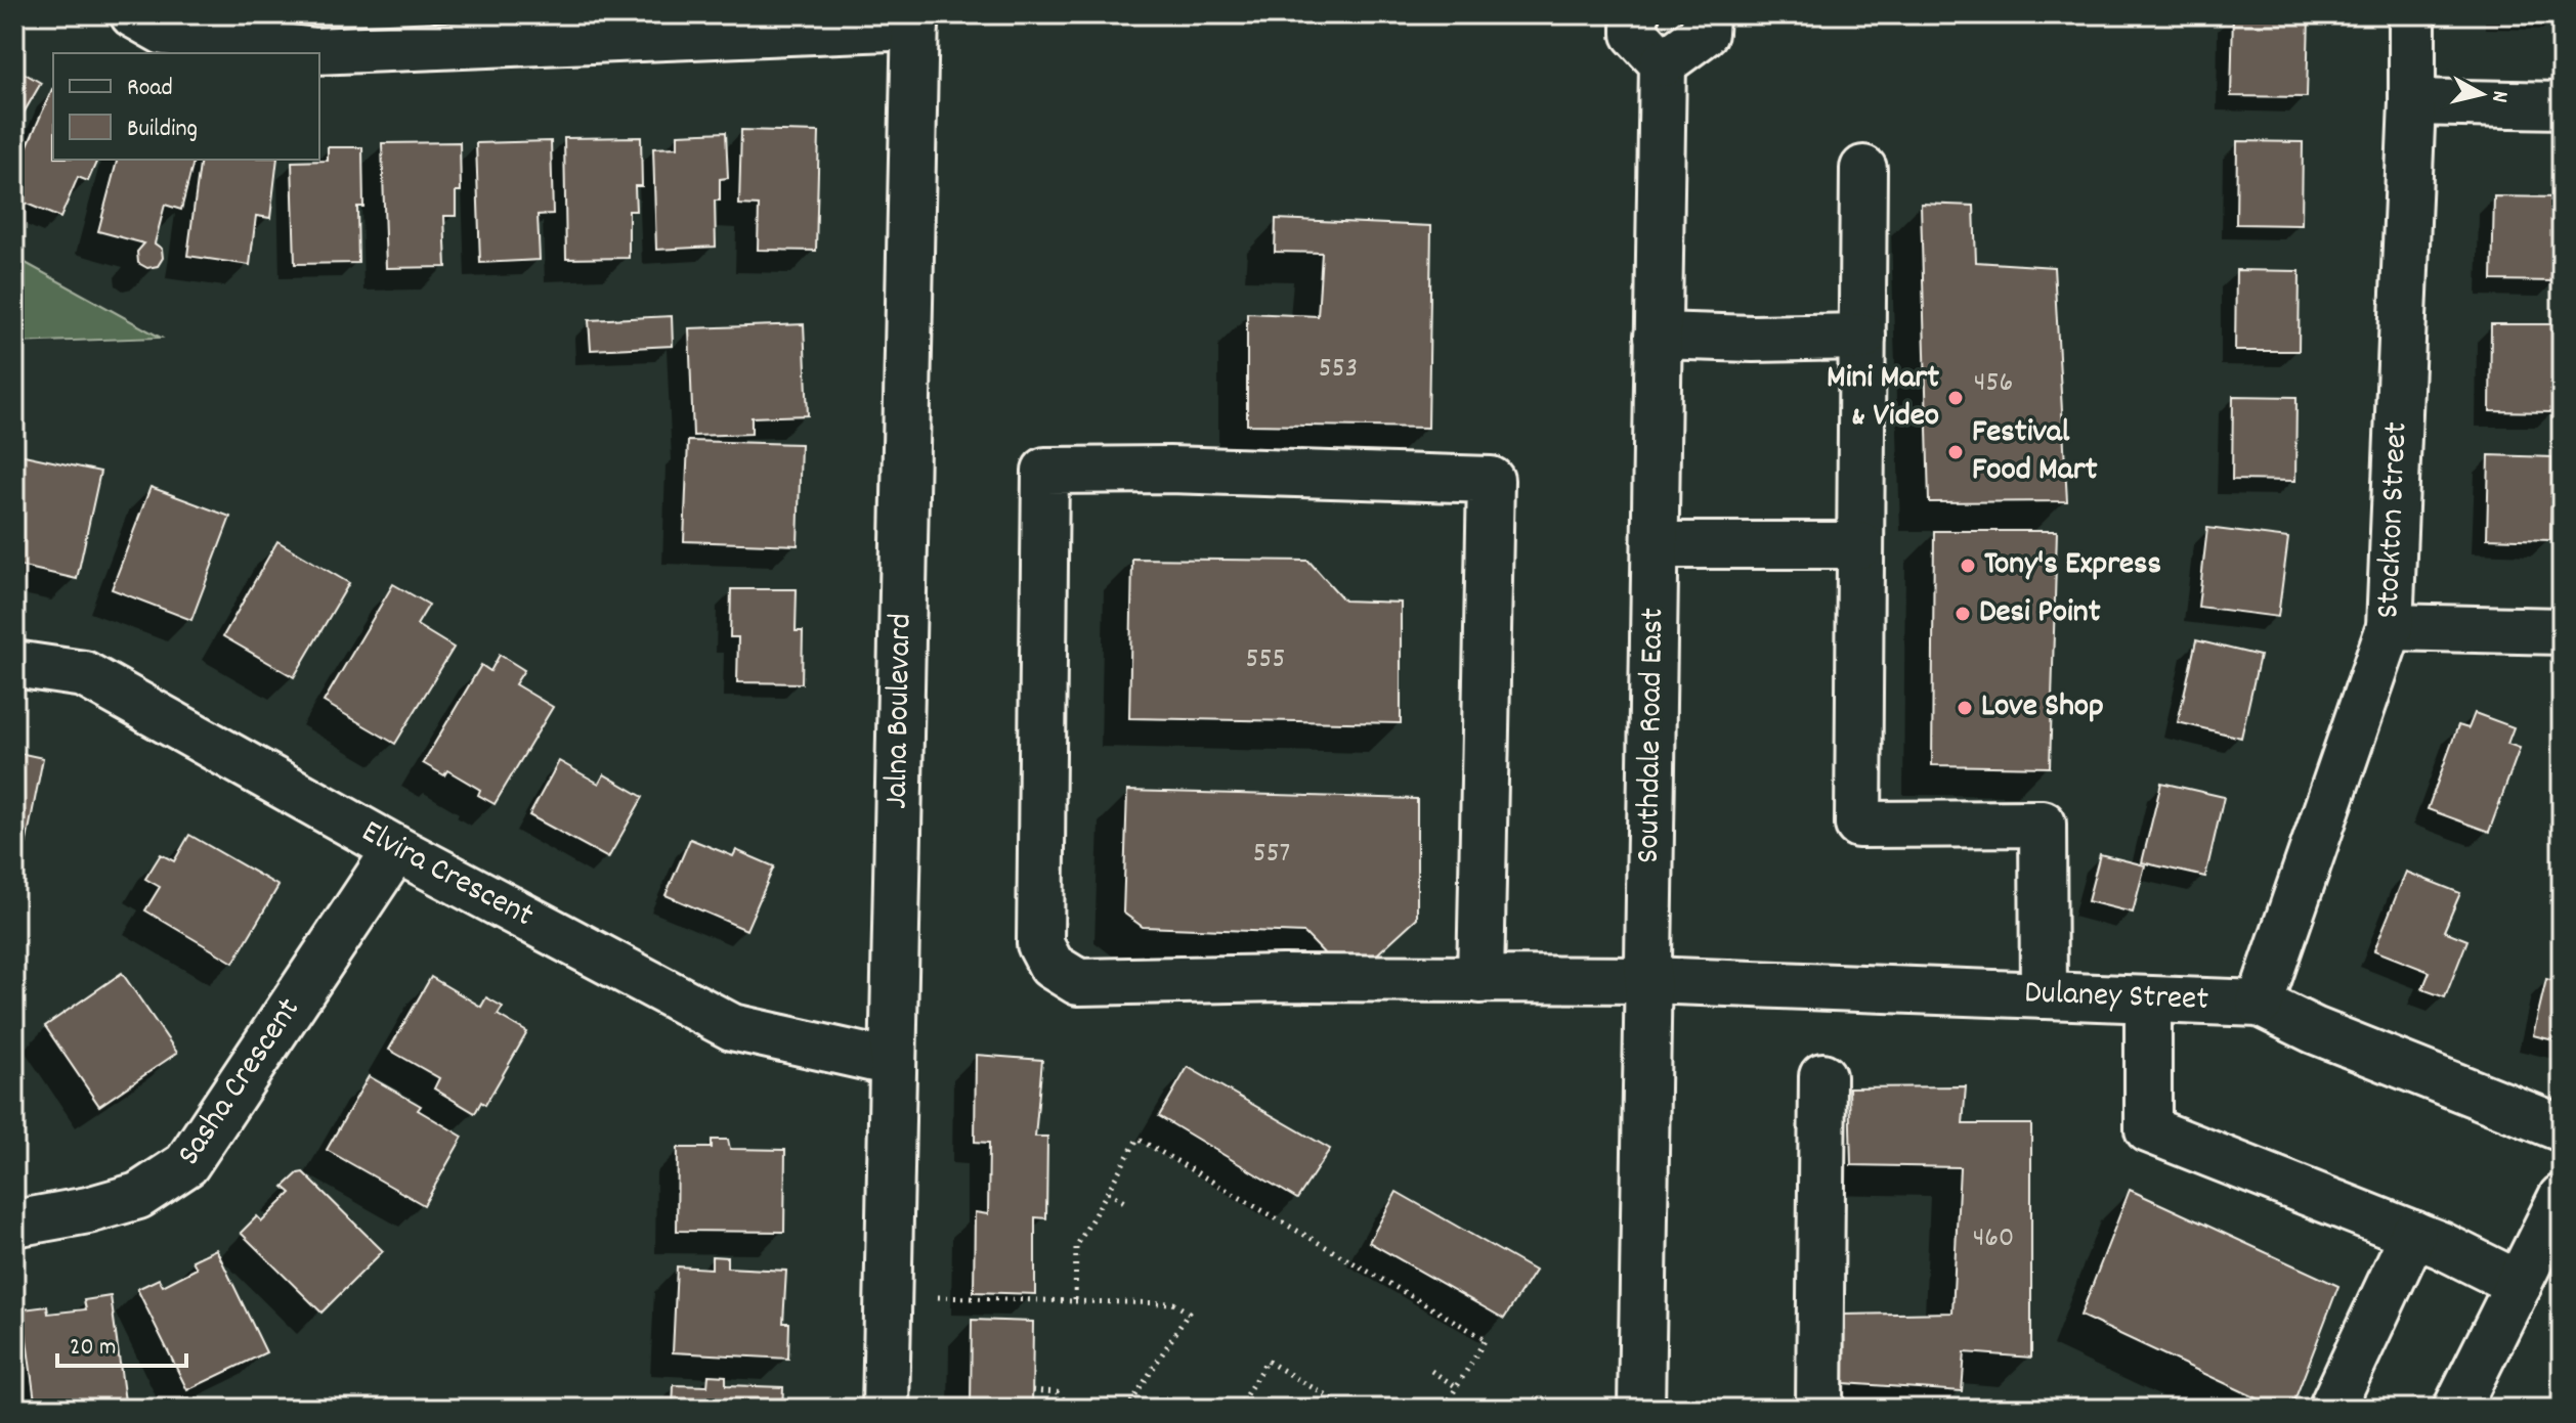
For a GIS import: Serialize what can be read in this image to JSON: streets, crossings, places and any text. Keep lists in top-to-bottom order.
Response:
{
  "streets": {
    "street": [
      "Stockton Street",
      "Jalna Boulevard",
      "Southdale Road East",
      "Elvira Crescent",
      "Dulaney Street",
      "Sasha Crescent"
    ]
  },
  "crossings": [
    ["Stockton Street", "Dulaney Street"],
    ["Jalna Boulevard", "Elvira Crescent"],
    ["Southdale Road East", "Dulaney Street"],
    ["Elvira Crescent", "Sasha Crescent"]
  ],
  "places": [
    "Mini Mart & Video",
    "Festival Food Mart",
    "Tony's Express",
    "Desi Point",
    "Love Shop"
  ],
  "house_numbers": [
    "553",
    "456",
    "555",
    "557",
    "460"
  ],
  "legend": ["Road", "Building"],
  "scale_bar": "20 m",
  "north": "right"
}
